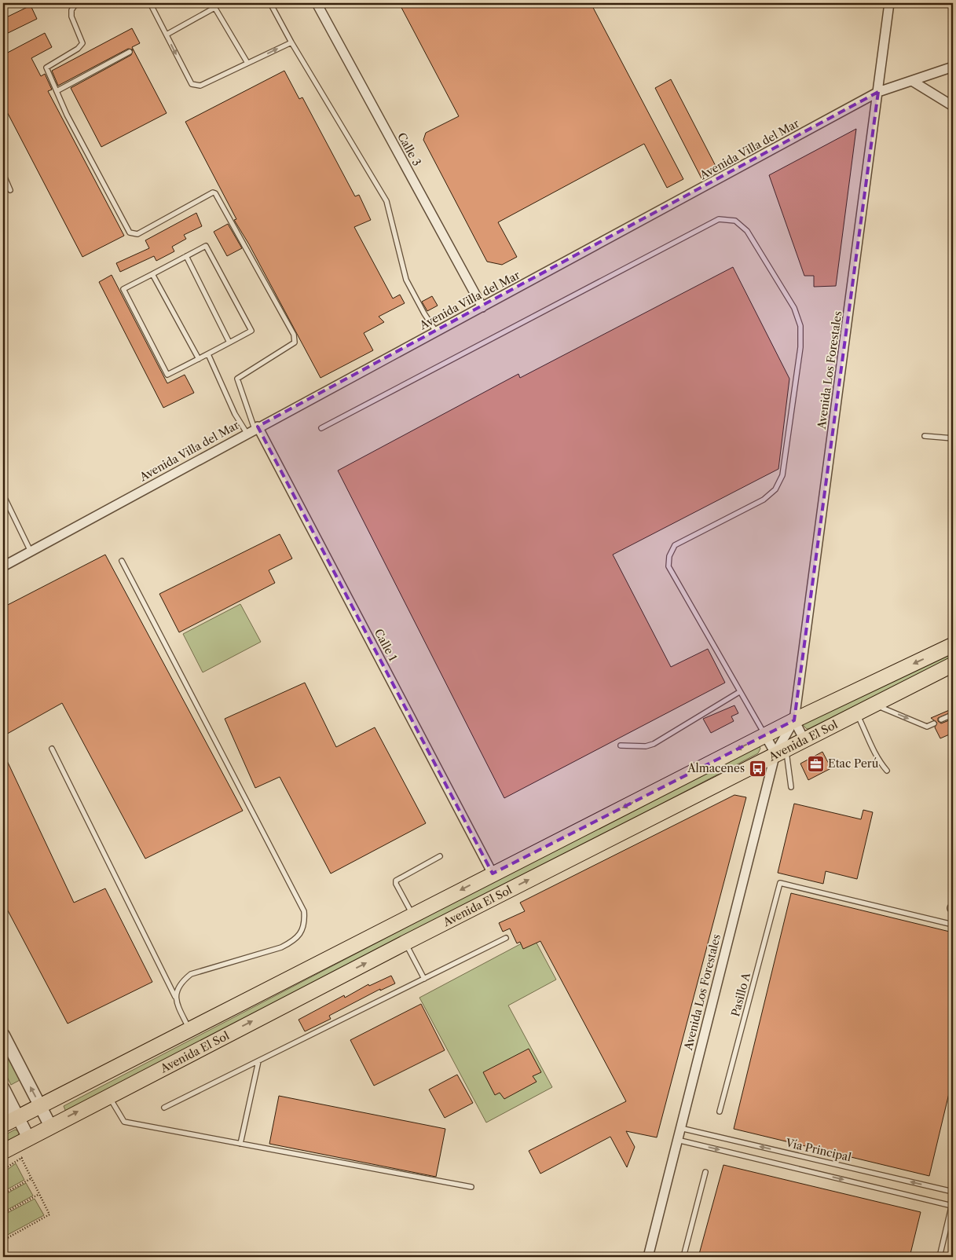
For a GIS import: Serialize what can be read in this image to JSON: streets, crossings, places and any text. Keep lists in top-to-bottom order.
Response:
{
  "streets": {
    "main road": ["Avenida El Sol"],
    "street": [
      "Calle 3",
      "Avenida Villa del Mar",
      "Avenida Los Forestales",
      "Calle 1"
    ],
    "lane": ["Pasillo A", "Vía Principal"]
  },
  "crossings": [
    ["Calle 3", "Avenida Villa del Mar"],
    ["Avenida Villa del Mar", "Avenida Los Forestales"],
    ["Avenida Villa del Mar", "Calle 1"],
    ["Avenida Los Forestales", "Avenida El Sol"],
    ["Avenida Los Forestales", "Vía Principal"],
    ["Calle 1", "Avenida El Sol"]
  ],
  "places": {
    "office": ["Etac Perú"],
    "bus stop": ["Almacenes"]
  }
}
